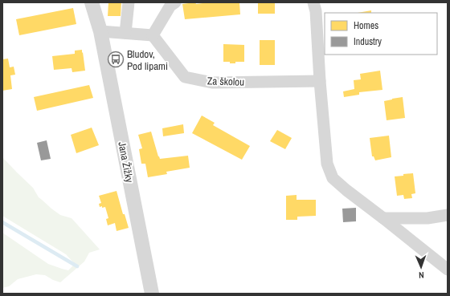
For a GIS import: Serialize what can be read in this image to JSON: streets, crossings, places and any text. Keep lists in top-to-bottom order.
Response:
{
  "streets": {
    "street": ["Za školou", "Jana Žižky"]
  },
  "places": {
    "bus stop": ["Bludov, Pod lipami"]
  },
  "legend": ["Homes", "Industry"],
  "north": "bottom"
}
